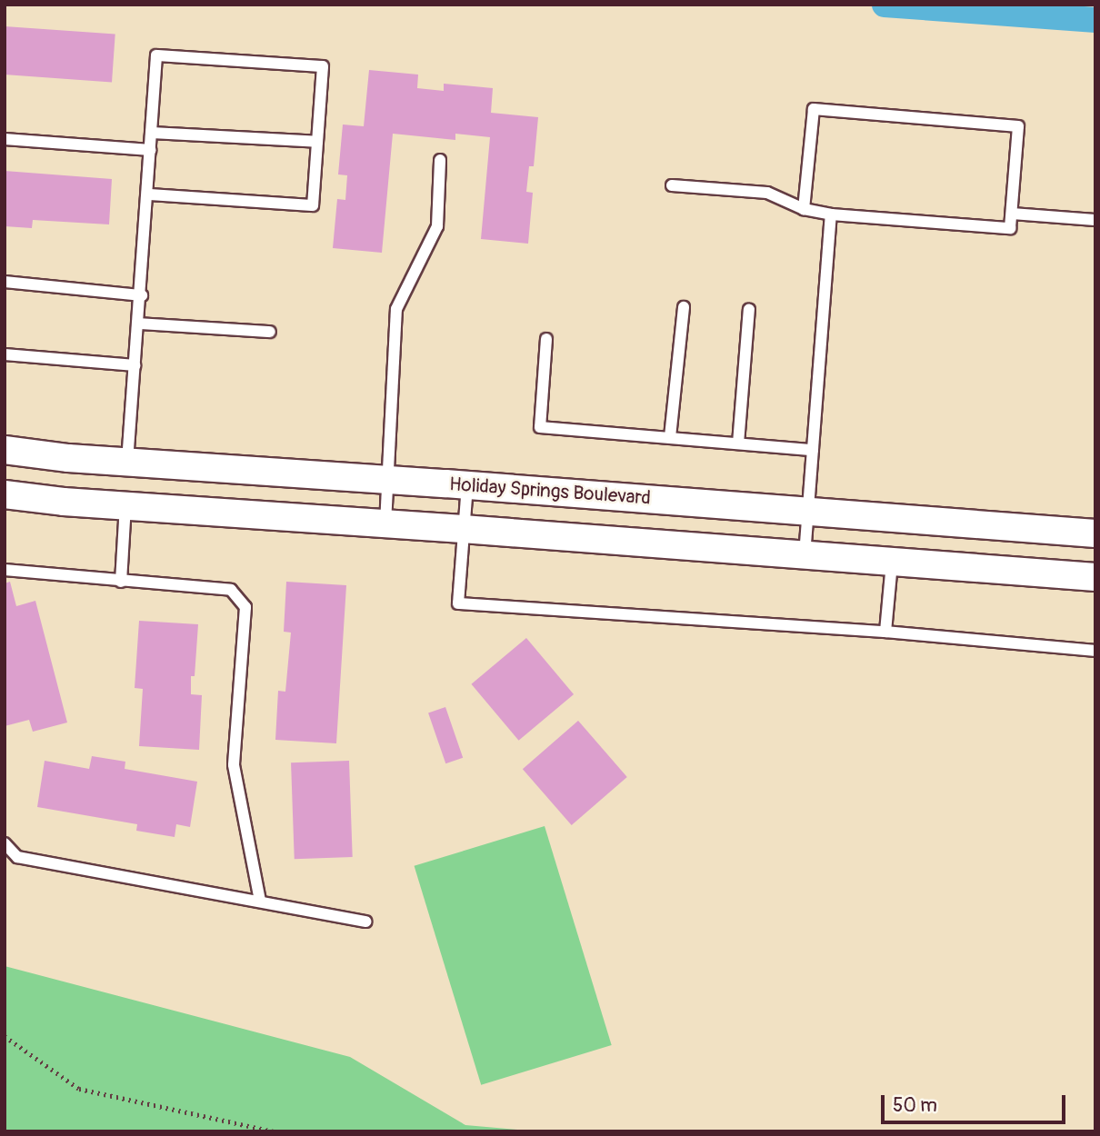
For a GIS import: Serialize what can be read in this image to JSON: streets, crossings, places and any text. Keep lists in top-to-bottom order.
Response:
{
  "streets": {
    "street": ["Holiday Springs Boulevard"]
  },
  "scale_bar": "50 m"
}
